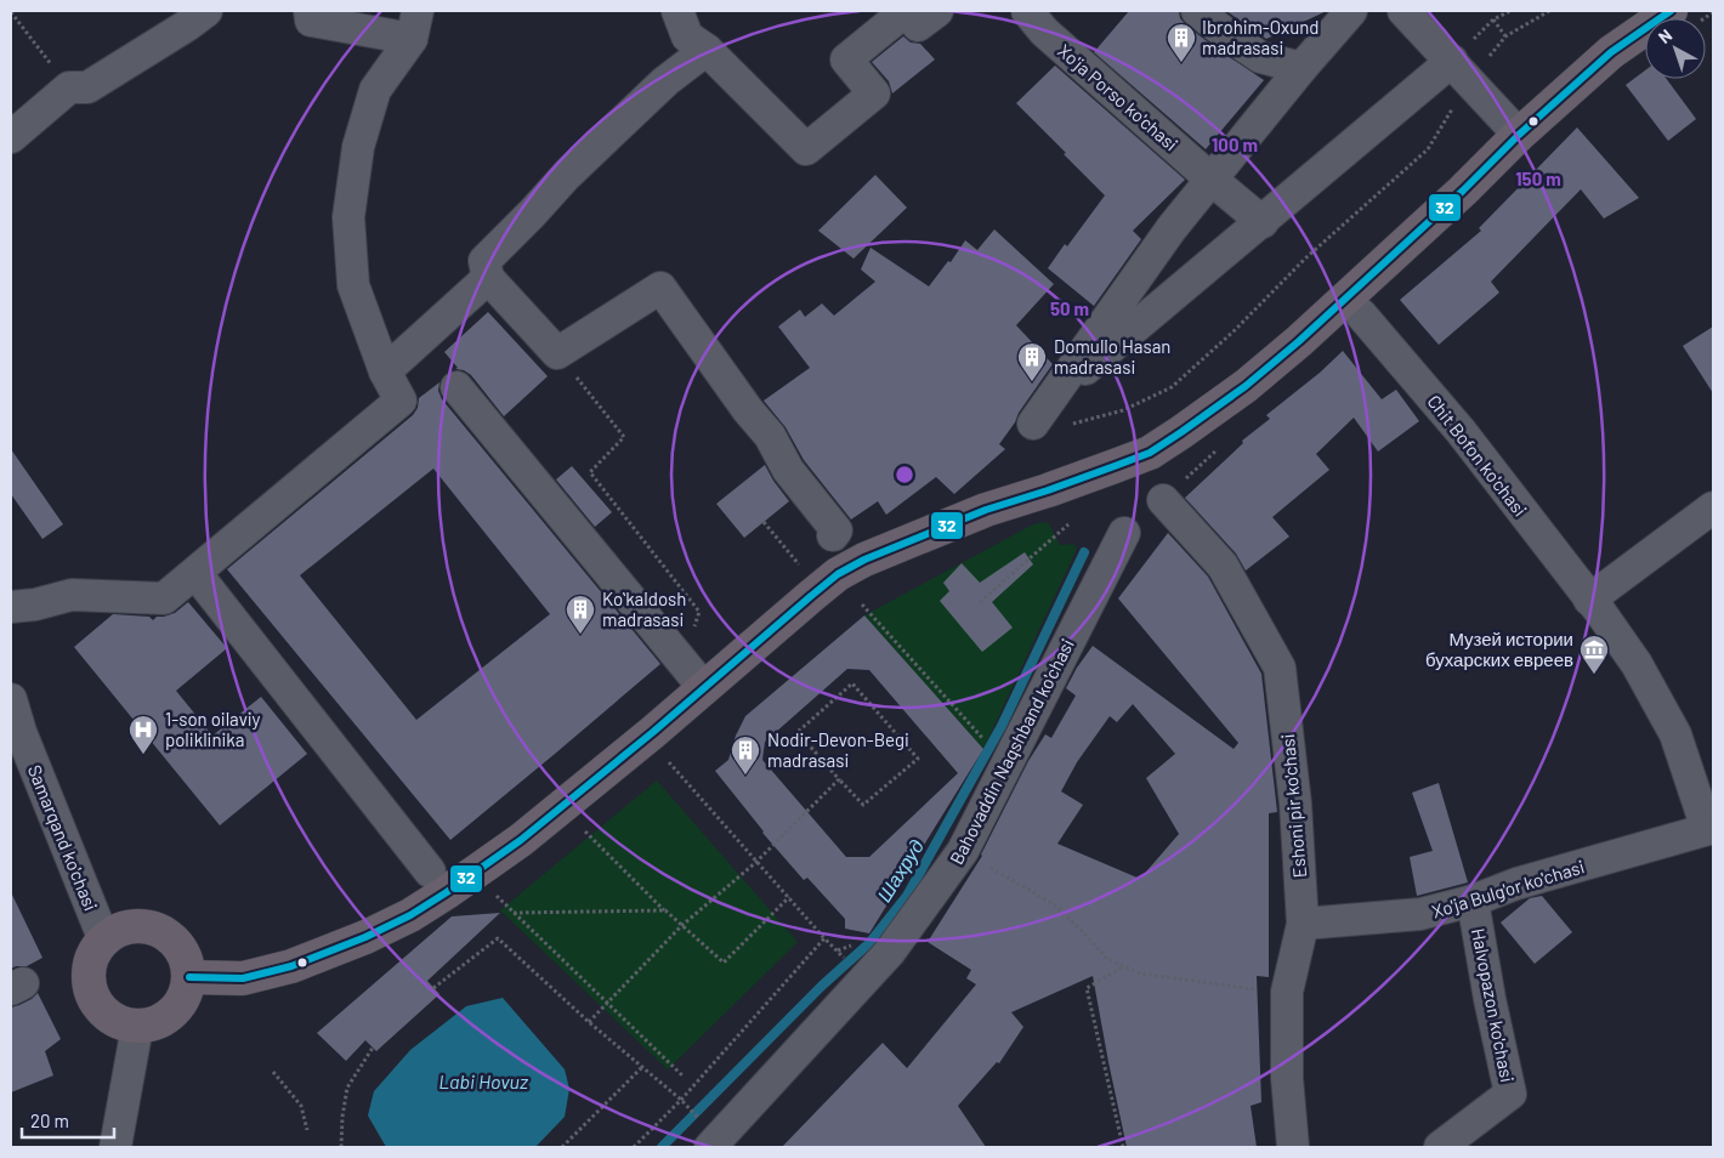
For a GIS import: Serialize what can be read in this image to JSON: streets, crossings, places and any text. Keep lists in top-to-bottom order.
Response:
{
  "streets": {
    "street": [
      "Xo'ja Porso ko'chasi",
      "Chit Bofon ko'chasi",
      "Bahovaddin Naqshband ko'chasi",
      "Eshoni pir ko'chasi",
      "Samarqand ko'chasi",
      "Xo'ja Bulg'or ko'chasi",
      "Halvopazon ko'chasi"
    ]
  },
  "crossings": [
    ["Chit Bofon ko'chasi", "Xo'ja Bulg'or ko'chasi"],
    ["Eshoni pir ko'chasi", "Xo'ja Bulg'or ko'chasi"],
    ["Xo'ja Bulg'or ko'chasi", "Halvopazon ko'chasi"]
  ],
  "water": ["Шахруд", "Labi Hovuz"],
  "places": {
    "building": [
      "Ibrohim-Oxund madrasasi",
      "Domullo Hasan madrasasi",
      "Koʻkaldosh madrasasi",
      "Nodir-Devon-Begi madrasasi"
    ],
    "museum": ["Музей истории бухарских евреев"],
    "hospital": ["1-son oilaviy poliklinika"]
  },
  "lines": ["transit line 32"],
  "scale_bar": "20 m",
  "north": "top left",
  "rings": ["100 m", "150 m", "50 m"]
}
